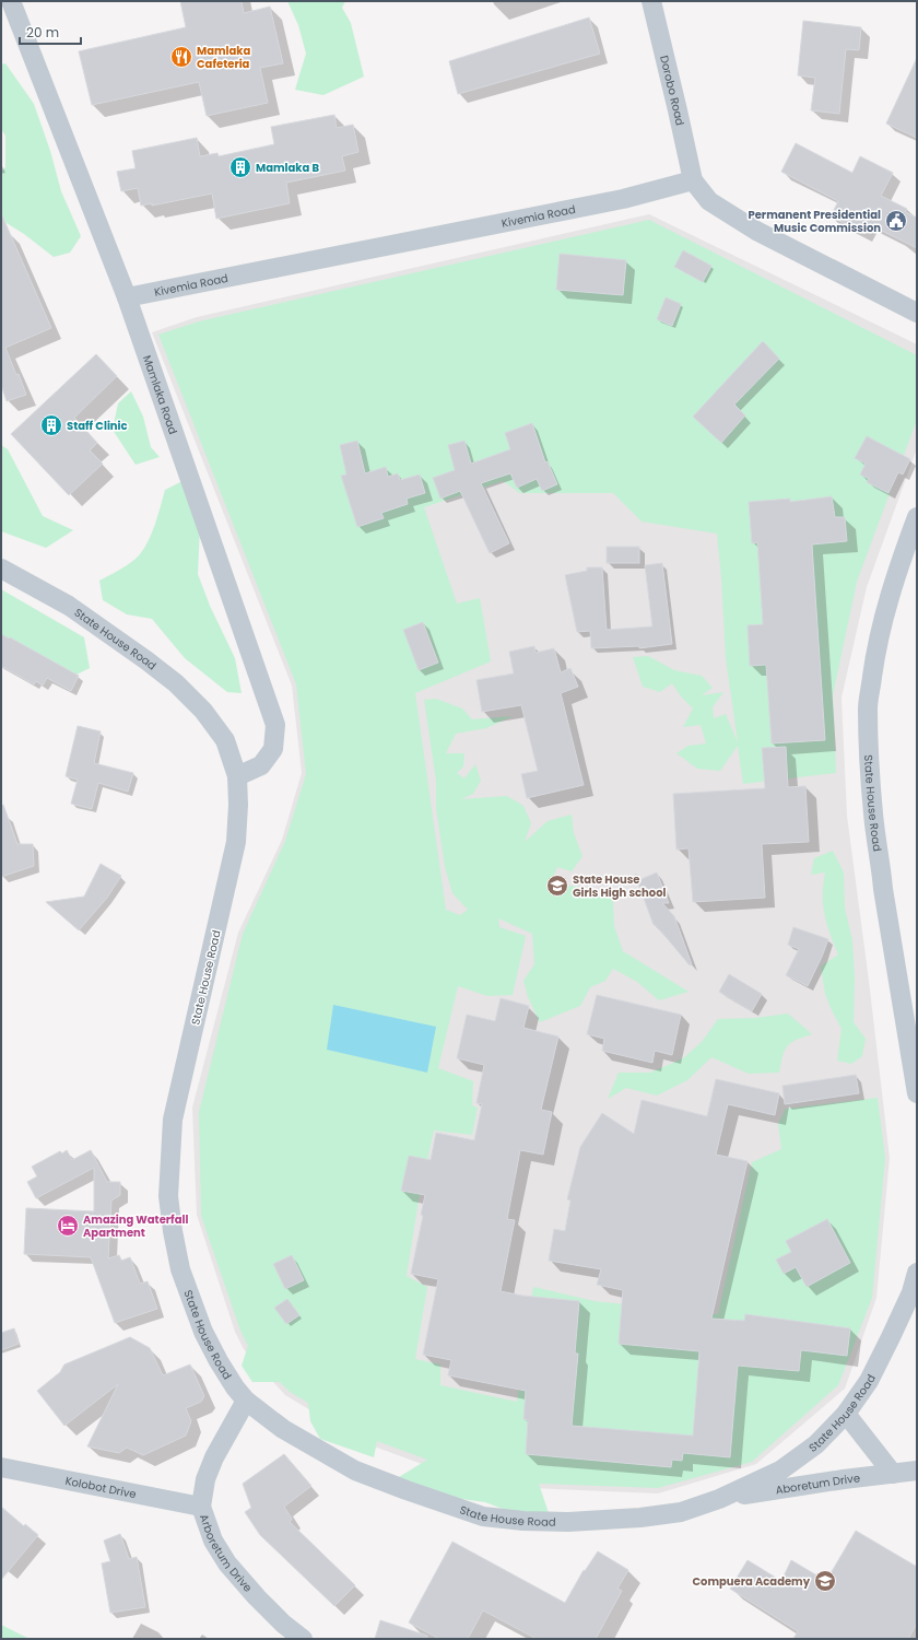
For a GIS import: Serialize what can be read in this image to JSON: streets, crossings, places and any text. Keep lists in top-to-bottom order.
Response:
{
  "streets": {
    "street": [
      "Dorobo Road",
      "Kivemia Road",
      "Mamlaka Road",
      "State House Road",
      "Aboretum Drive",
      "Kolobot Drive",
      "Arboretum Drive"
    ]
  },
  "crossings": [
    ["Dorobo Road", "Kivemia Road"],
    ["Kivemia Road", "Mamlaka Road"],
    ["Mamlaka Road", "State House Road"],
    ["State House Road", "Aboretum Drive"],
    ["State House Road", "Arboretum Drive"],
    ["Kolobot Drive", "Arboretum Drive"]
  ],
  "places": {
    "restaurant": ["Mamlaka Cafeteria"],
    "building": ["Mamlaka B", "Staff Clinic"],
    "public building": ["Permanent Presidential Music Commission"],
    "school or university": ["State House Girls High school", "Compuera Academy"],
    "hotel": ["Amazing Waterfall Apartment"]
  },
  "scale_bar": "20 m"
}
